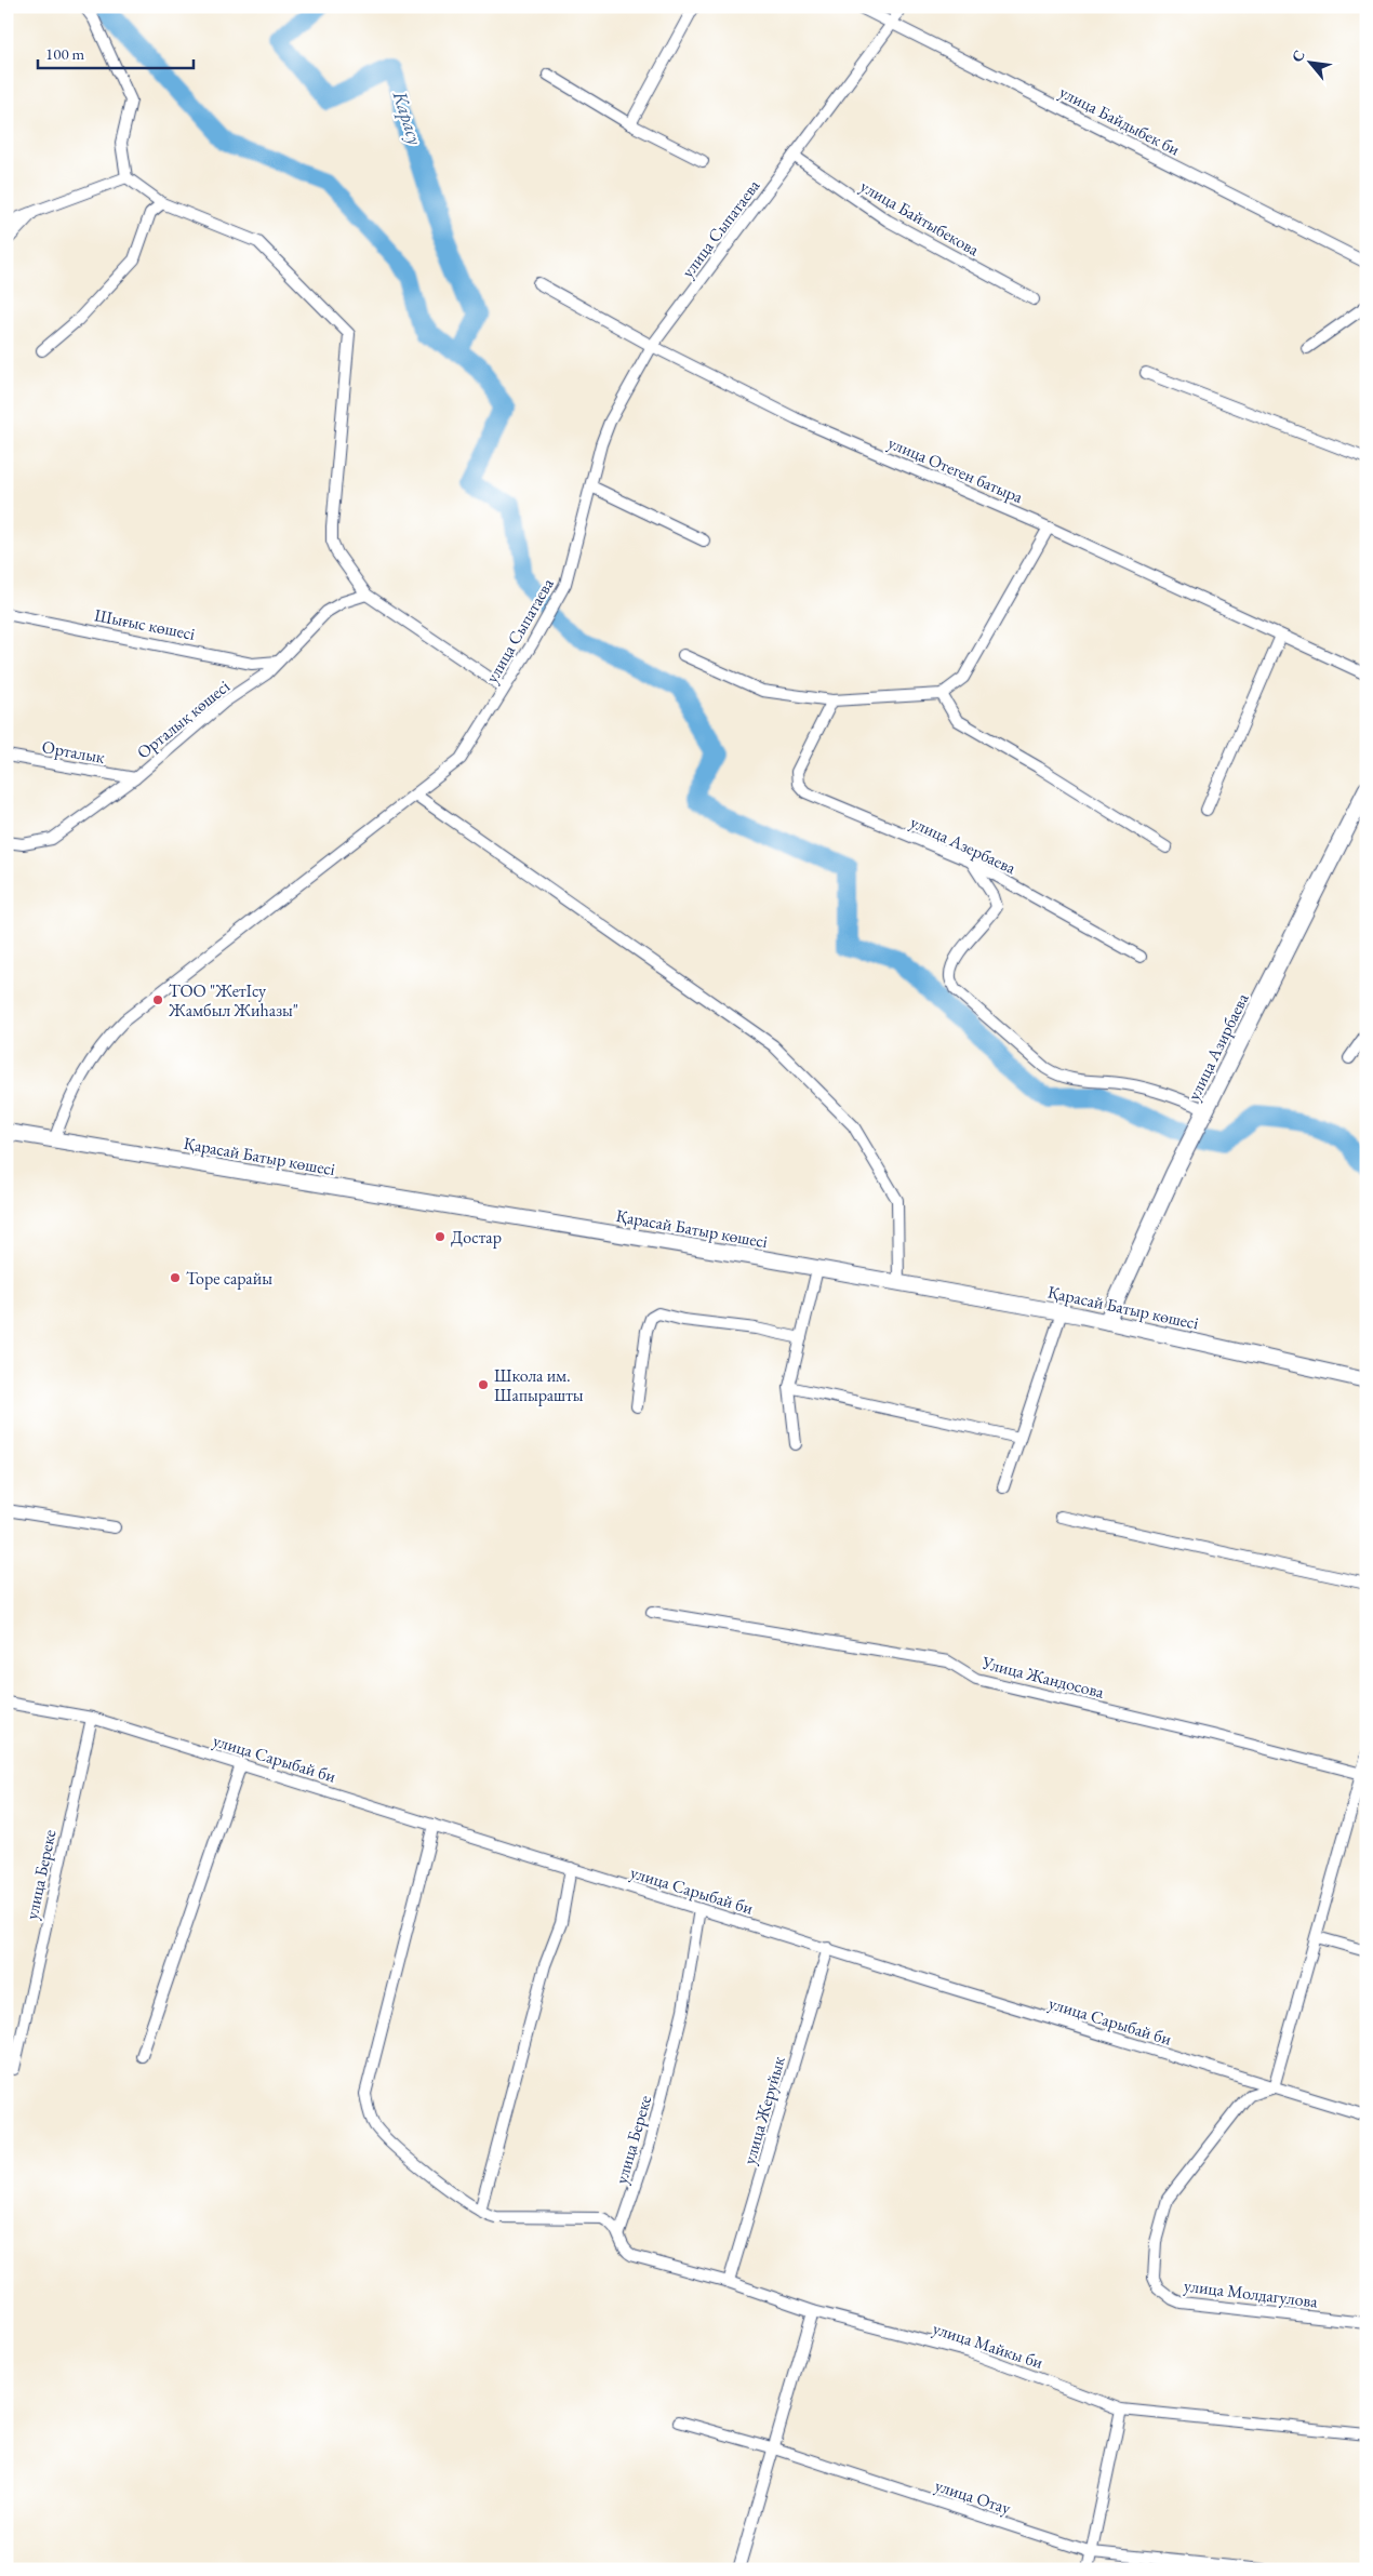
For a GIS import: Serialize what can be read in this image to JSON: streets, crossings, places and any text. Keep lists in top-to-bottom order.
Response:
{
  "streets": {
    "main road": ["улица Азирбаева", "Қарасай Батыр көшесі"],
    "street": [
      "улица Байдыбек би",
      "улица Байтыбекова",
      "улица Сыпатаева",
      "улица Отеген батыра",
      "Шығыс көшесі",
      "Орталық көшесі",
      "Орталык",
      "улица Азербаева",
      "Улица Жандосова",
      "улица Сарыбай би",
      "улица Береке",
      "улица Жеруйык",
      "улица Молдагулова",
      "улица Майкы би",
      "улица Отау"
    ]
  },
  "crossings": [
    ["улица Байдыбек би", "улица Сыпатаева"],
    ["улица Байтыбекова", "улица Сыпатаева"],
    ["улица Сыпатаева", "улица Отеген батыра"],
    ["улица Сыпатаева", "Қарасай Батыр көшесі"],
    ["Шығыс көшесі", "Орталық көшесі"],
    ["Орталық көшесі", "Орталык"],
    ["улица Азирбаева", "Қарасай Батыр көшесі"],
    ["улица Сарыбай би", "улица Береке"],
    ["улица Сарыбай би", "улица Жеруйык"],
    ["улица Сарыбай би", "улица Молдагулова"],
    ["улица Береке", "улица Майкы би"],
    ["улица Жеруйык", "улица Майкы би"]
  ],
  "water": ["Карасу"],
  "places": [
    "ТОО \"ЖетIсу Жамбыл Жиhазы\"",
    "Достар",
    "Торе сарайы",
    "Школа им. Шапырашты"
  ],
  "scale_bar": "100 m",
  "north": "top left"
}
